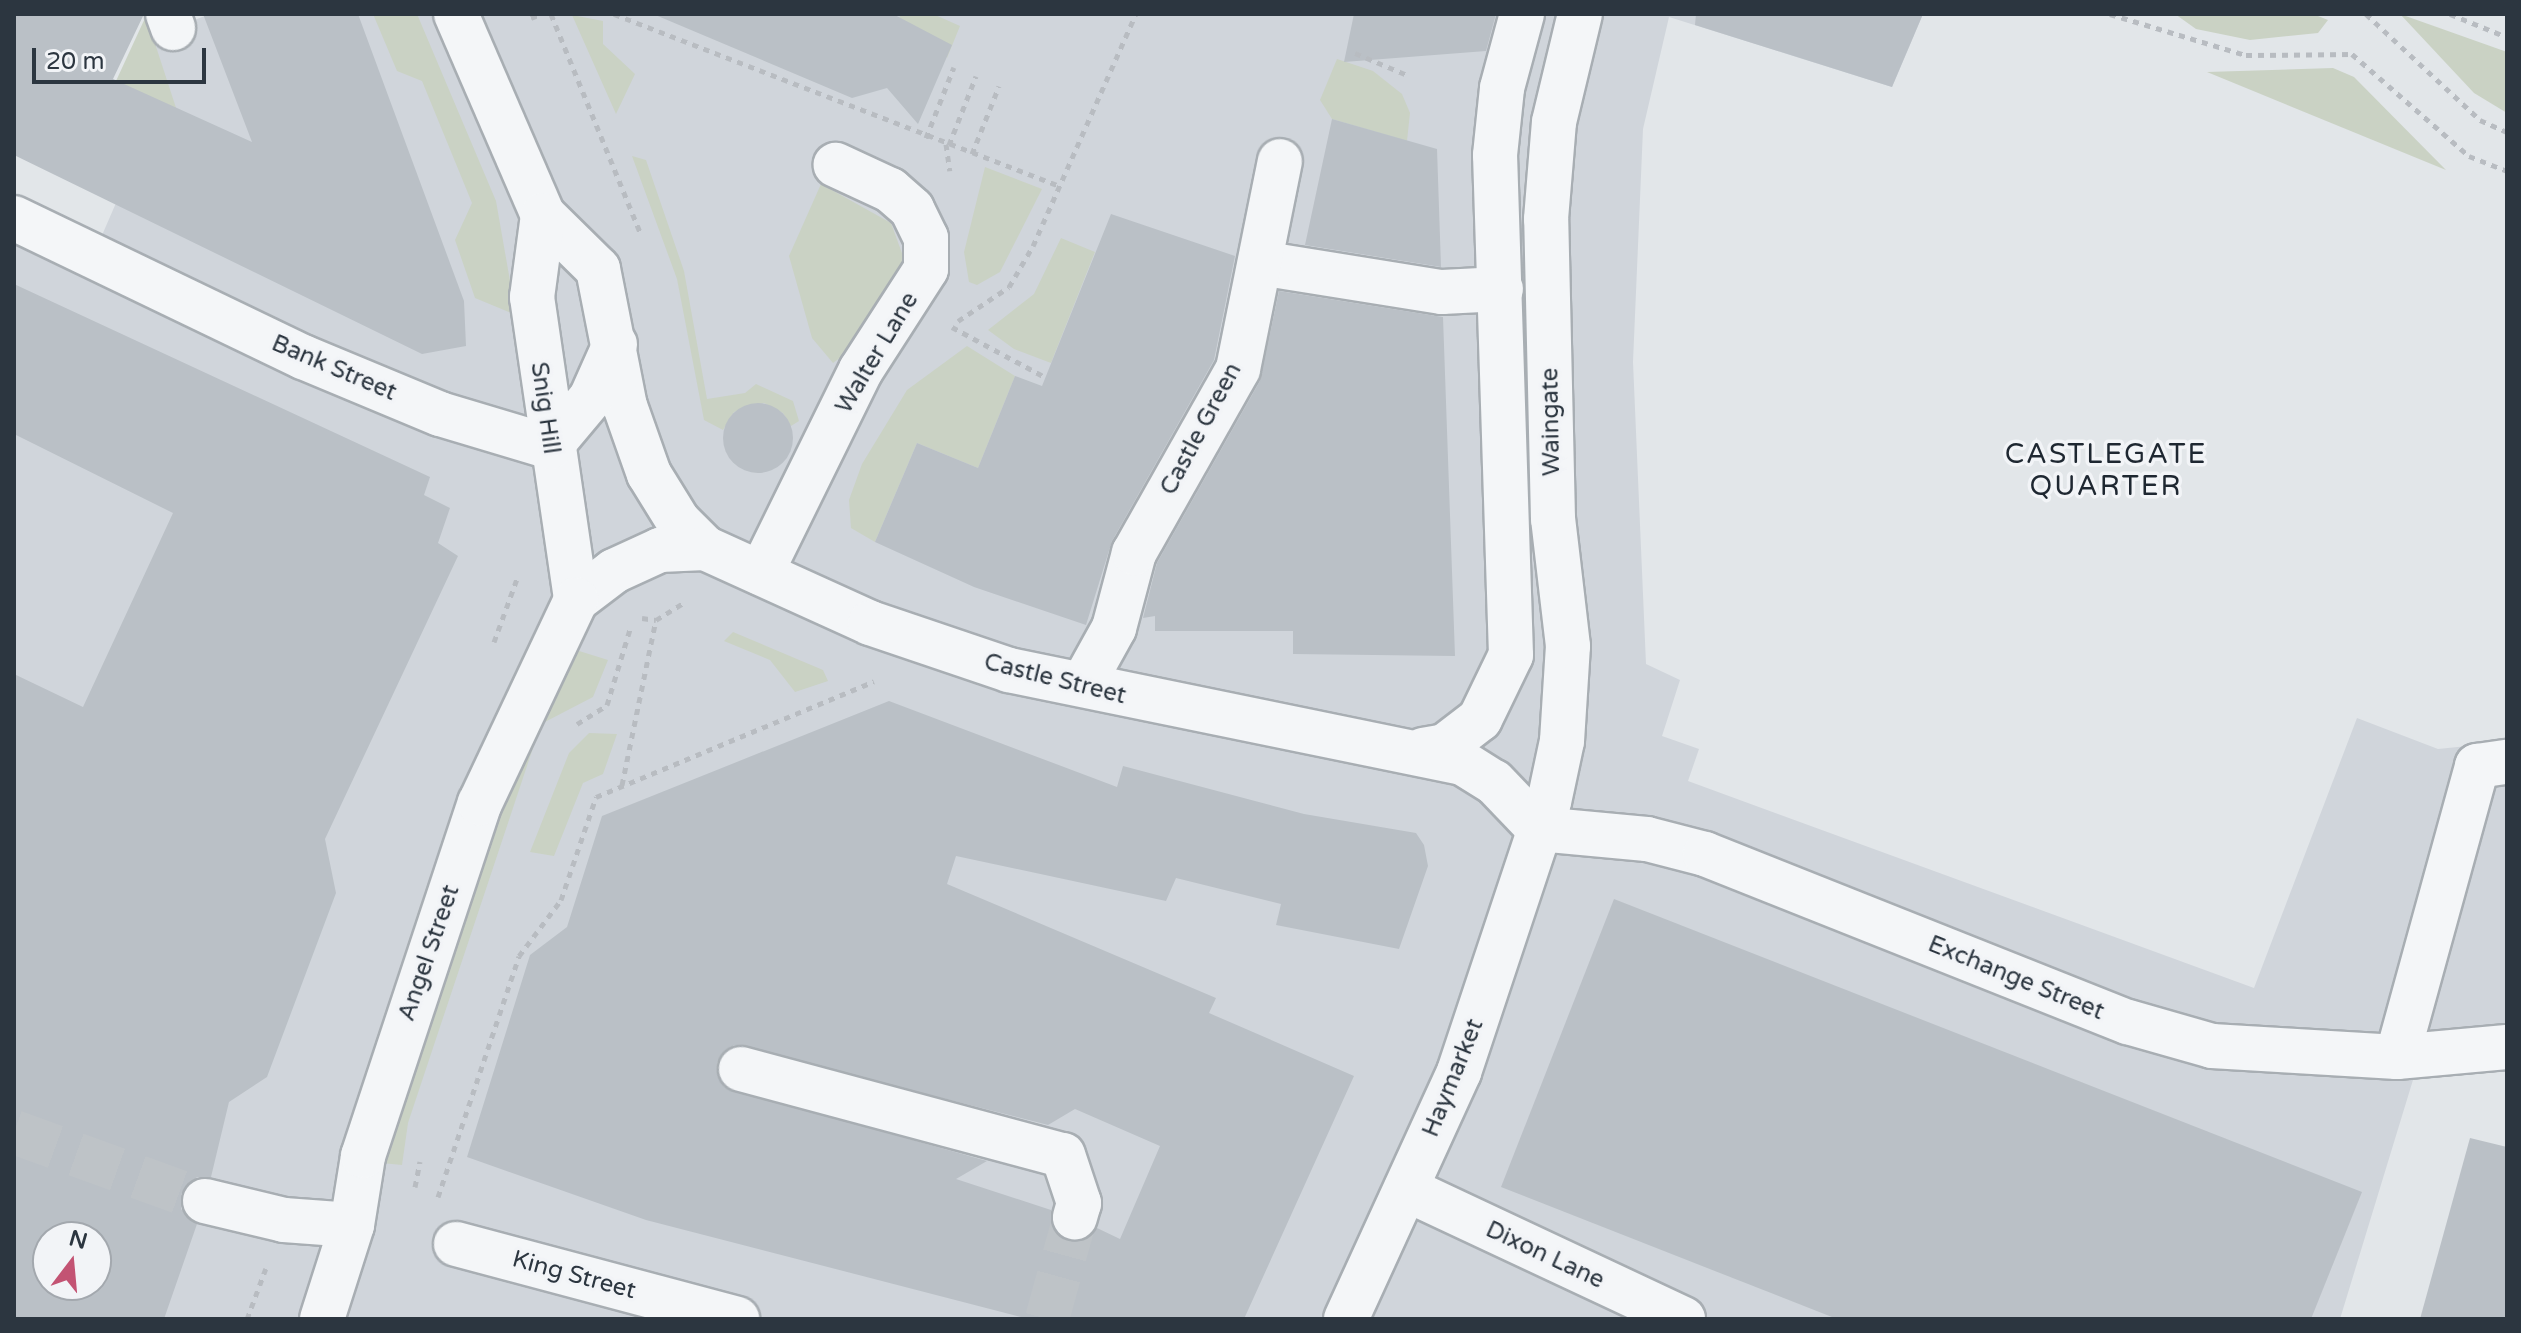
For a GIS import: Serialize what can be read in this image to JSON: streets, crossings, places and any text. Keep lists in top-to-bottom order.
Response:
{
  "streets": {
    "street": [
      "Walter Lane",
      "Bank Street",
      "Snig Hill",
      "Waingate",
      "Castle Green",
      "Castle Street",
      "Angel Street",
      "Exchange Street",
      "Haymarket",
      "Dixon Lane",
      "King Street"
    ]
  },
  "crossings": [
    ["Walter Lane", "Castle Street"],
    ["Bank Street", "Snig Hill"],
    ["Snig Hill", "Castle Street"],
    ["Snig Hill", "Angel Street"],
    ["Waingate", "Castle Street"],
    ["Waingate", "Exchange Street"],
    ["Waingate", "Haymarket"],
    ["Castle Green", "Castle Street"],
    ["Castle Street", "Angel Street"],
    ["Castle Street", "Exchange Street"],
    ["Castle Street", "Haymarket"],
    ["Exchange Street", "Haymarket"],
    ["Haymarket", "Dixon Lane"]
  ],
  "districts": ["CASTLEGATE QUARTER"],
  "scale_bar": "20 m",
  "north": "top"
}
